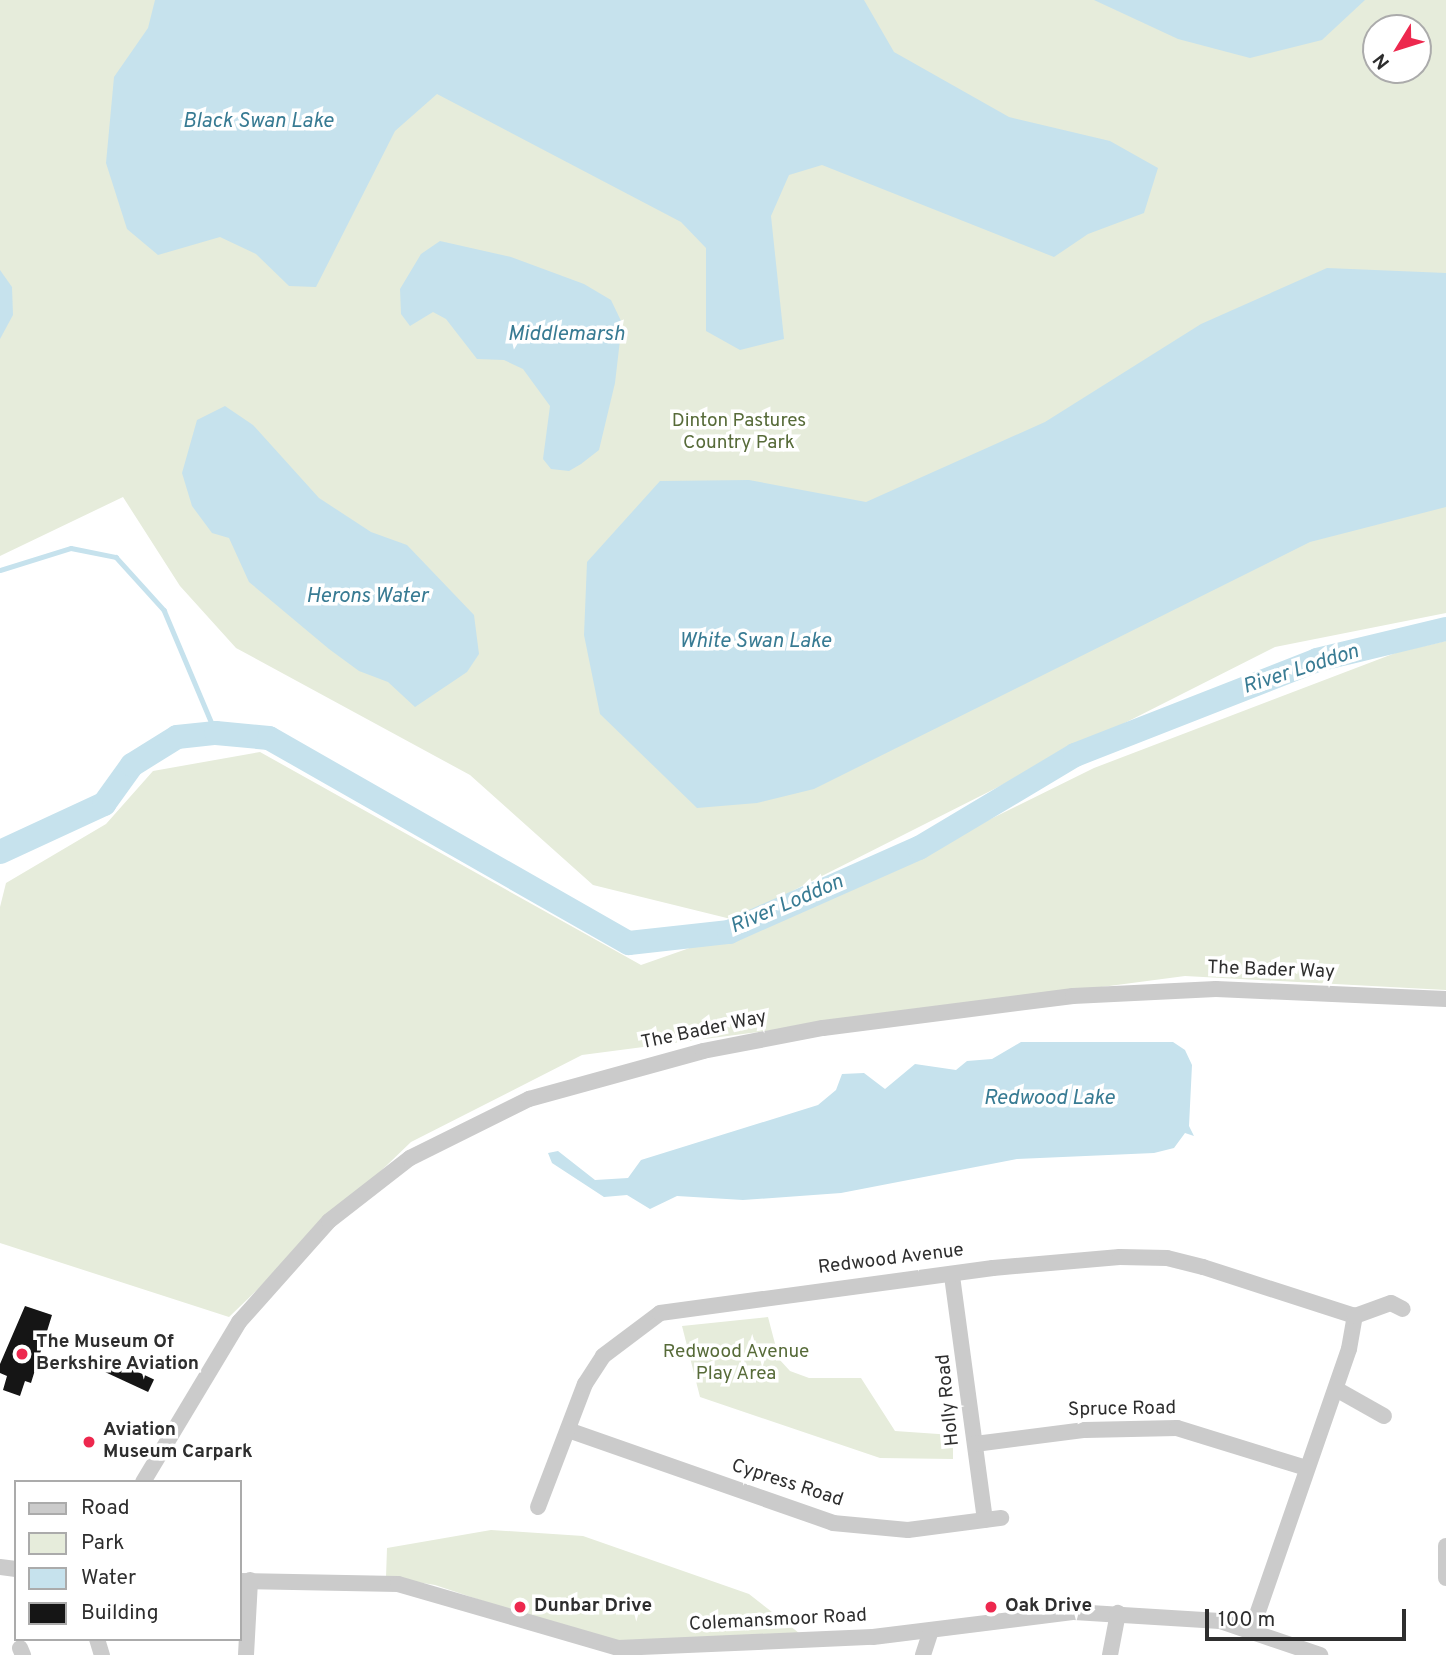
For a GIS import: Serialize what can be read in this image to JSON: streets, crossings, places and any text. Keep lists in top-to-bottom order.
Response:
{
  "streets": {
    "street": [
      "The Bader Way",
      "Redwood Avenue",
      "Holly Road",
      "Spruce Road",
      "Cypress Road",
      "Colemansmoor Road"
    ]
  },
  "crossings": [
    ["Redwood Avenue", "Holly Road"],
    ["Redwood Avenue", "Cypress Road"],
    ["Holly Road", "Spruce Road"],
    ["Holly Road", "Cypress Road"]
  ],
  "water": [
    "Black Swan Lake",
    "Middlemarsh",
    "Herons Water",
    "White Swan Lake",
    "River Loddon",
    "Redwood Lake"
  ],
  "parks": ["Dinton Pastures Country Park", "Redwood Avenue Play Area"],
  "places": [
    "The Museum Of Berkshire Aviation",
    "Aviation Museum Carpark",
    "Dunbar Drive",
    "Oak Drive"
  ],
  "legend": [
    "Road",
    "Park",
    "Water",
    "Building"
  ],
  "scale_bar": "100 m",
  "north": "bottom left"
}
